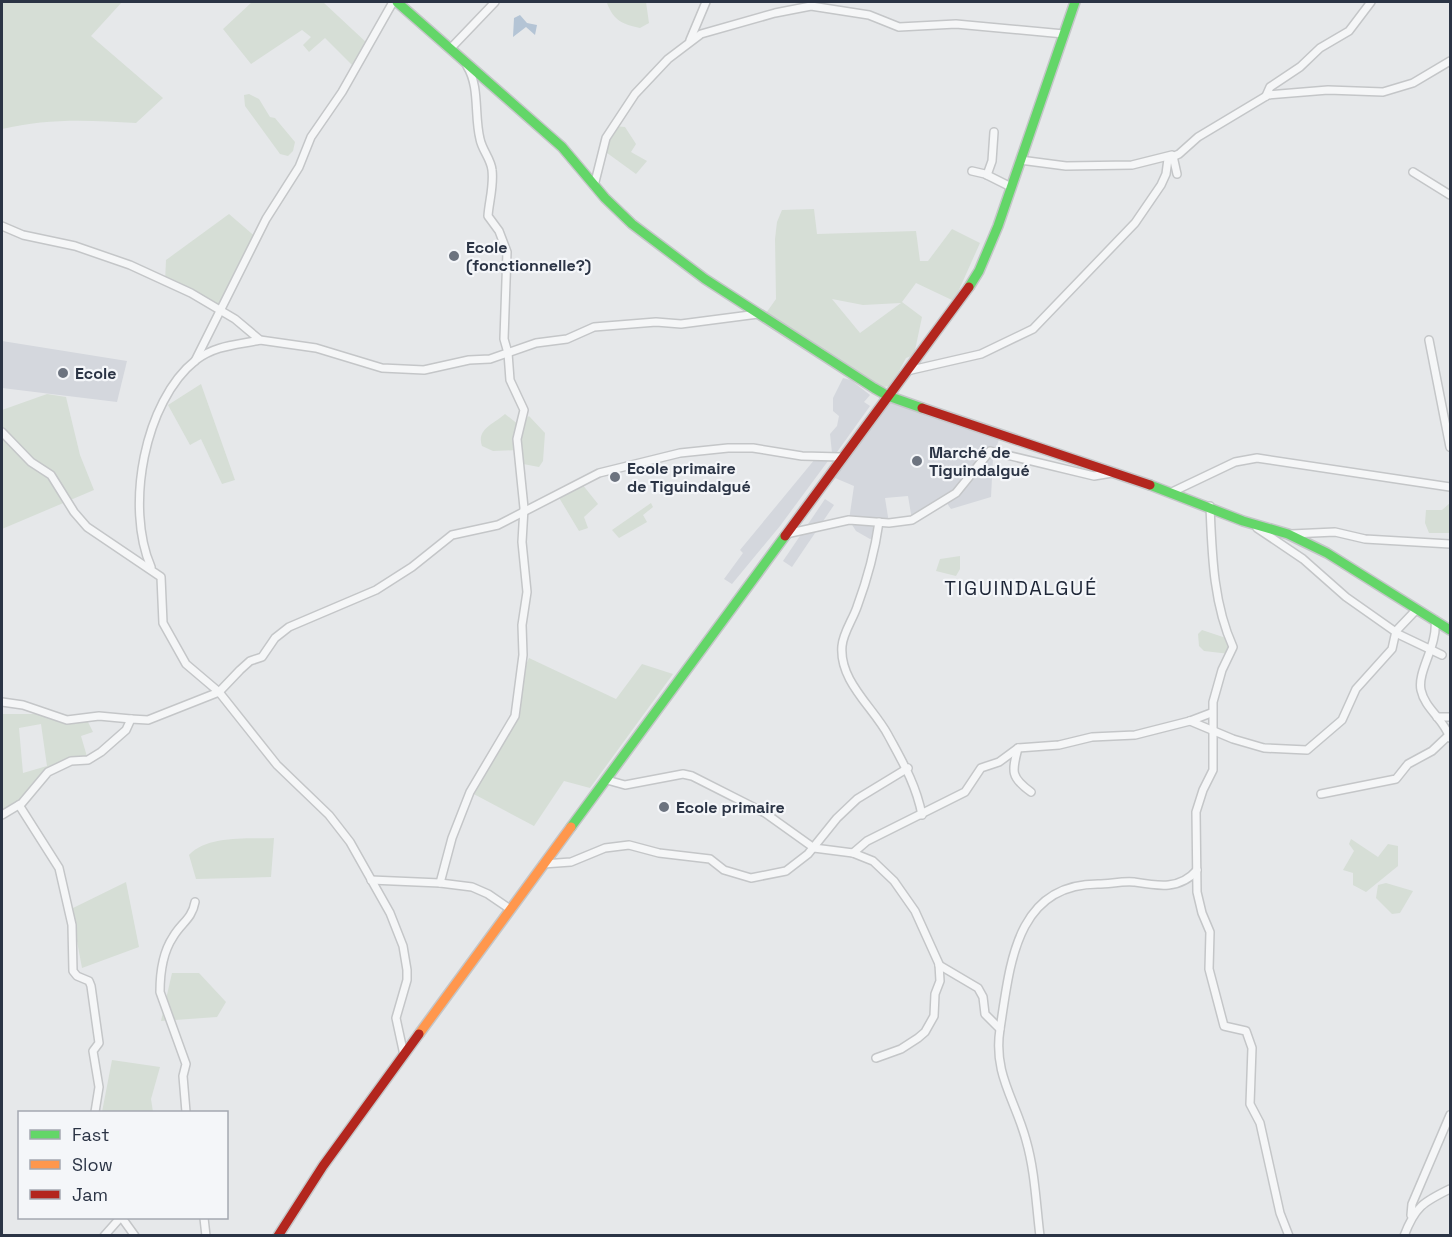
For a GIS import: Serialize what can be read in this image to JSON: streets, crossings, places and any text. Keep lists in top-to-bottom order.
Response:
{
  "districts": ["TIGUINDALGUÉ"],
  "places": [
    "Ecole (fonctionnelle?)",
    "Ecole",
    "Marché de Tiguindalgué",
    "Ecole primaire de Tiguindalgué",
    "Ecole primaire"
  ],
  "legend": ["Fast", "Slow", "Jam"]
}
